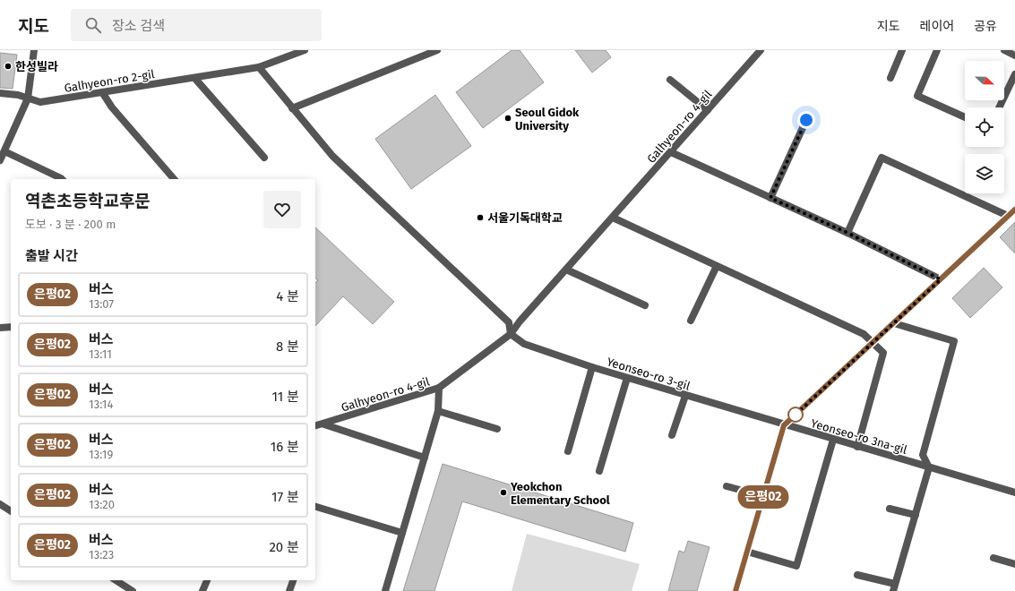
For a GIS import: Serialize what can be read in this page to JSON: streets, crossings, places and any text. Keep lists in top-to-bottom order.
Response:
{
  "streets": {
    "street": [
      "Galhyeon-ro 2-gil",
      "Galhyeon-ro 4-gil",
      "Yeonseo-ro 3-gil",
      "Yeonseo-ro 3na-gil"
    ]
  },
  "crossings": [
    ["Galhyeon-ro 4-gil", "Yeonseo-ro 3-gil"],
    ["Yeonseo-ro 3-gil", "Yeonseo-ro 3na-gil"]
  ],
  "places": [
    "한성빌라",
    "Seoul Gidok University",
    "서울기독대학교",
    "Yeokchon Elementary School"
  ],
  "lines": ["bus line 은평02"],
  "north": "right",
  "page": {
    "header": "지도",
    "search": "장소 검색",
    "nav": ["지도", "레이어", "공유"],
    "on_map": "은평02",
    "heading": [
      ["역촌초등학교후문", "도보 · 3 분 · 200 m"],
      "출발 시간"
    ],
    "list": [
      {
        "mark": "은평02",
        "name": "버스",
        "note": "13:07",
        "value": "4 분"
      },
      {
        "mark": "은평02",
        "name": "버스",
        "note": "13:11",
        "value": "8 분"
      },
      {
        "mark": "은평02",
        "name": "버스",
        "note": "13:14",
        "value": "11 분"
      },
      {
        "mark": "은평02",
        "name": "버스",
        "note": "13:19",
        "value": "16 분"
      },
      {
        "mark": "은평02",
        "name": "버스",
        "note": "13:20",
        "value": "17 분"
      },
      {
        "mark": "은평02",
        "name": "버스",
        "note": "13:23",
        "value": "20 분"
      }
    ]
  }
}
